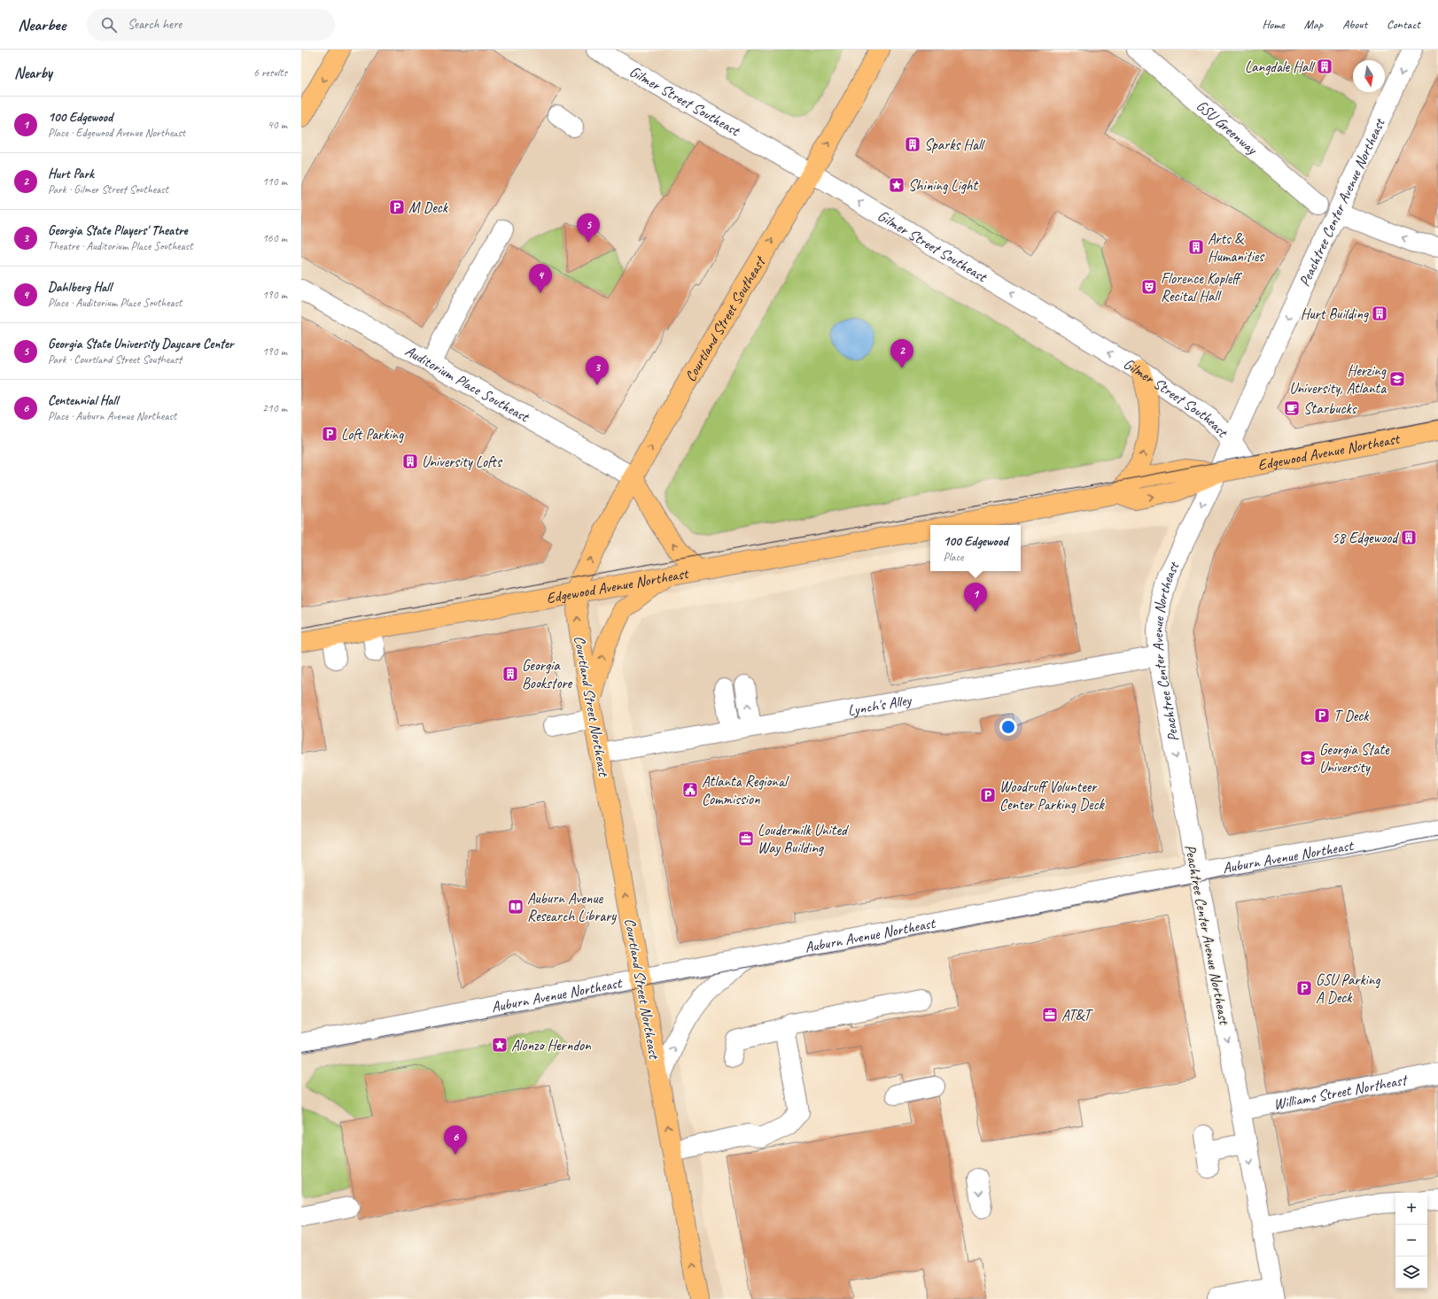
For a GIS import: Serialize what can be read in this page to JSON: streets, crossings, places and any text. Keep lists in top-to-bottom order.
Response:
{
  "streets": {
    "main road": ["Courtland Street Southeast", "Edgewood Avenue Northeast", "Courtland Street Northeast"],
    "street": [
      "Gilmer Street Southeast",
      "GSU Greenway",
      "Peachtree Center Avenue Northeast",
      "Auditorium Place Southeast",
      "Lynch's Alley",
      "Auburn Avenue Northeast",
      "Williams Street Northeast"
    ]
  },
  "crossings": [
    ["Gilmer Street Southeast", "Peachtree Center Avenue Northeast"],
    ["Gilmer Street Southeast", "Courtland Street Southeast"],
    ["Gilmer Street Southeast", "Edgewood Avenue Northeast"],
    ["Peachtree Center Avenue Northeast", "Edgewood Avenue Northeast"],
    ["Peachtree Center Avenue Northeast", "Lynch's Alley"],
    ["Peachtree Center Avenue Northeast", "Auburn Avenue Northeast"],
    ["Peachtree Center Avenue Northeast", "Williams Street Northeast"],
    ["Courtland Street Southeast", "Auditorium Place Southeast"],
    ["Courtland Street Southeast", "Edgewood Avenue Northeast"],
    ["Courtland Street Southeast", "Courtland Street Northeast"],
    ["Edgewood Avenue Northeast", "Courtland Street Northeast"],
    ["Lynch's Alley", "Courtland Street Northeast"],
    ["Courtland Street Northeast", "Auburn Avenue Northeast"]
  ],
  "one_way": [
    "Gilmer Street Southeast",
    "Peachtree Center Avenue Northeast",
    "Courtland Street Southeast",
    "Courtland Street Northeast"
  ],
  "places": {
    "building": [
      "Langdale Hall",
      "Sparks Hall",
      "Arts & Humanities",
      "Hurt Building",
      "University Lofts",
      "58 Edgewood",
      "Georgia Bookstore"
    ],
    "place": ["Shining Light", "Alonzo Herndon"],
    "parking": [
      "M Deck",
      "Loft Parking",
      "T Deck",
      "Woodruff Volunteer Center Parking Deck",
      "GSU Parking A Deck"
    ],
    "theatre": ["Florence Kopleff Recital Hall"],
    "school or university": ["Herzing University, Atlanta", "Georgia State University"],
    "cafe": ["Starbucks"],
    "public building": ["Atlanta Regional Commission"],
    "office": ["Loudermilk United Way Building", "AT&T"],
    "library": ["Auburn Avenue Research Library"]
  },
  "north": "bottom",
  "page": {
    "header": "Nearbee",
    "search": "Search here",
    "nav": [
      "Home",
      "Map",
      "About",
      "Contact"
    ],
    "heading": ["Nearby", "6 results"],
    "list": [
      {
        "mark": "1",
        "name": "100 Edgewood",
        "note": "Place · Edgewood Avenue Northeast",
        "value": "40 m"
      },
      {
        "mark": "2",
        "name": "Hurt Park",
        "note": "Park · Gilmer Street Southeast",
        "value": "110 m"
      },
      {
        "mark": "3",
        "name": "Georgia State Players' Theatre",
        "note": "Theatre · Auditorium Place Southeast",
        "value": "160 m"
      },
      {
        "mark": "4",
        "name": "Dahlberg Hall",
        "note": "Place · Auditorium Place Southeast",
        "value": "190 m"
      },
      {
        "mark": "5",
        "name": "Georgia State University Daycare Center",
        "note": "Park · Courtland Street Southeast",
        "value": "190 m"
      },
      {
        "mark": "6",
        "name": "Centennial Hall",
        "note": "Place · Auburn Avenue Northeast",
        "value": "210 m"
      }
    ],
    "pins": [
      "5",
      "4",
      "2",
      "3",
      "1",
      "6"
    ],
    "popup": ["100 Edgewood", "Place"],
    "map_buttons": ["+", "−"]
  }
}
